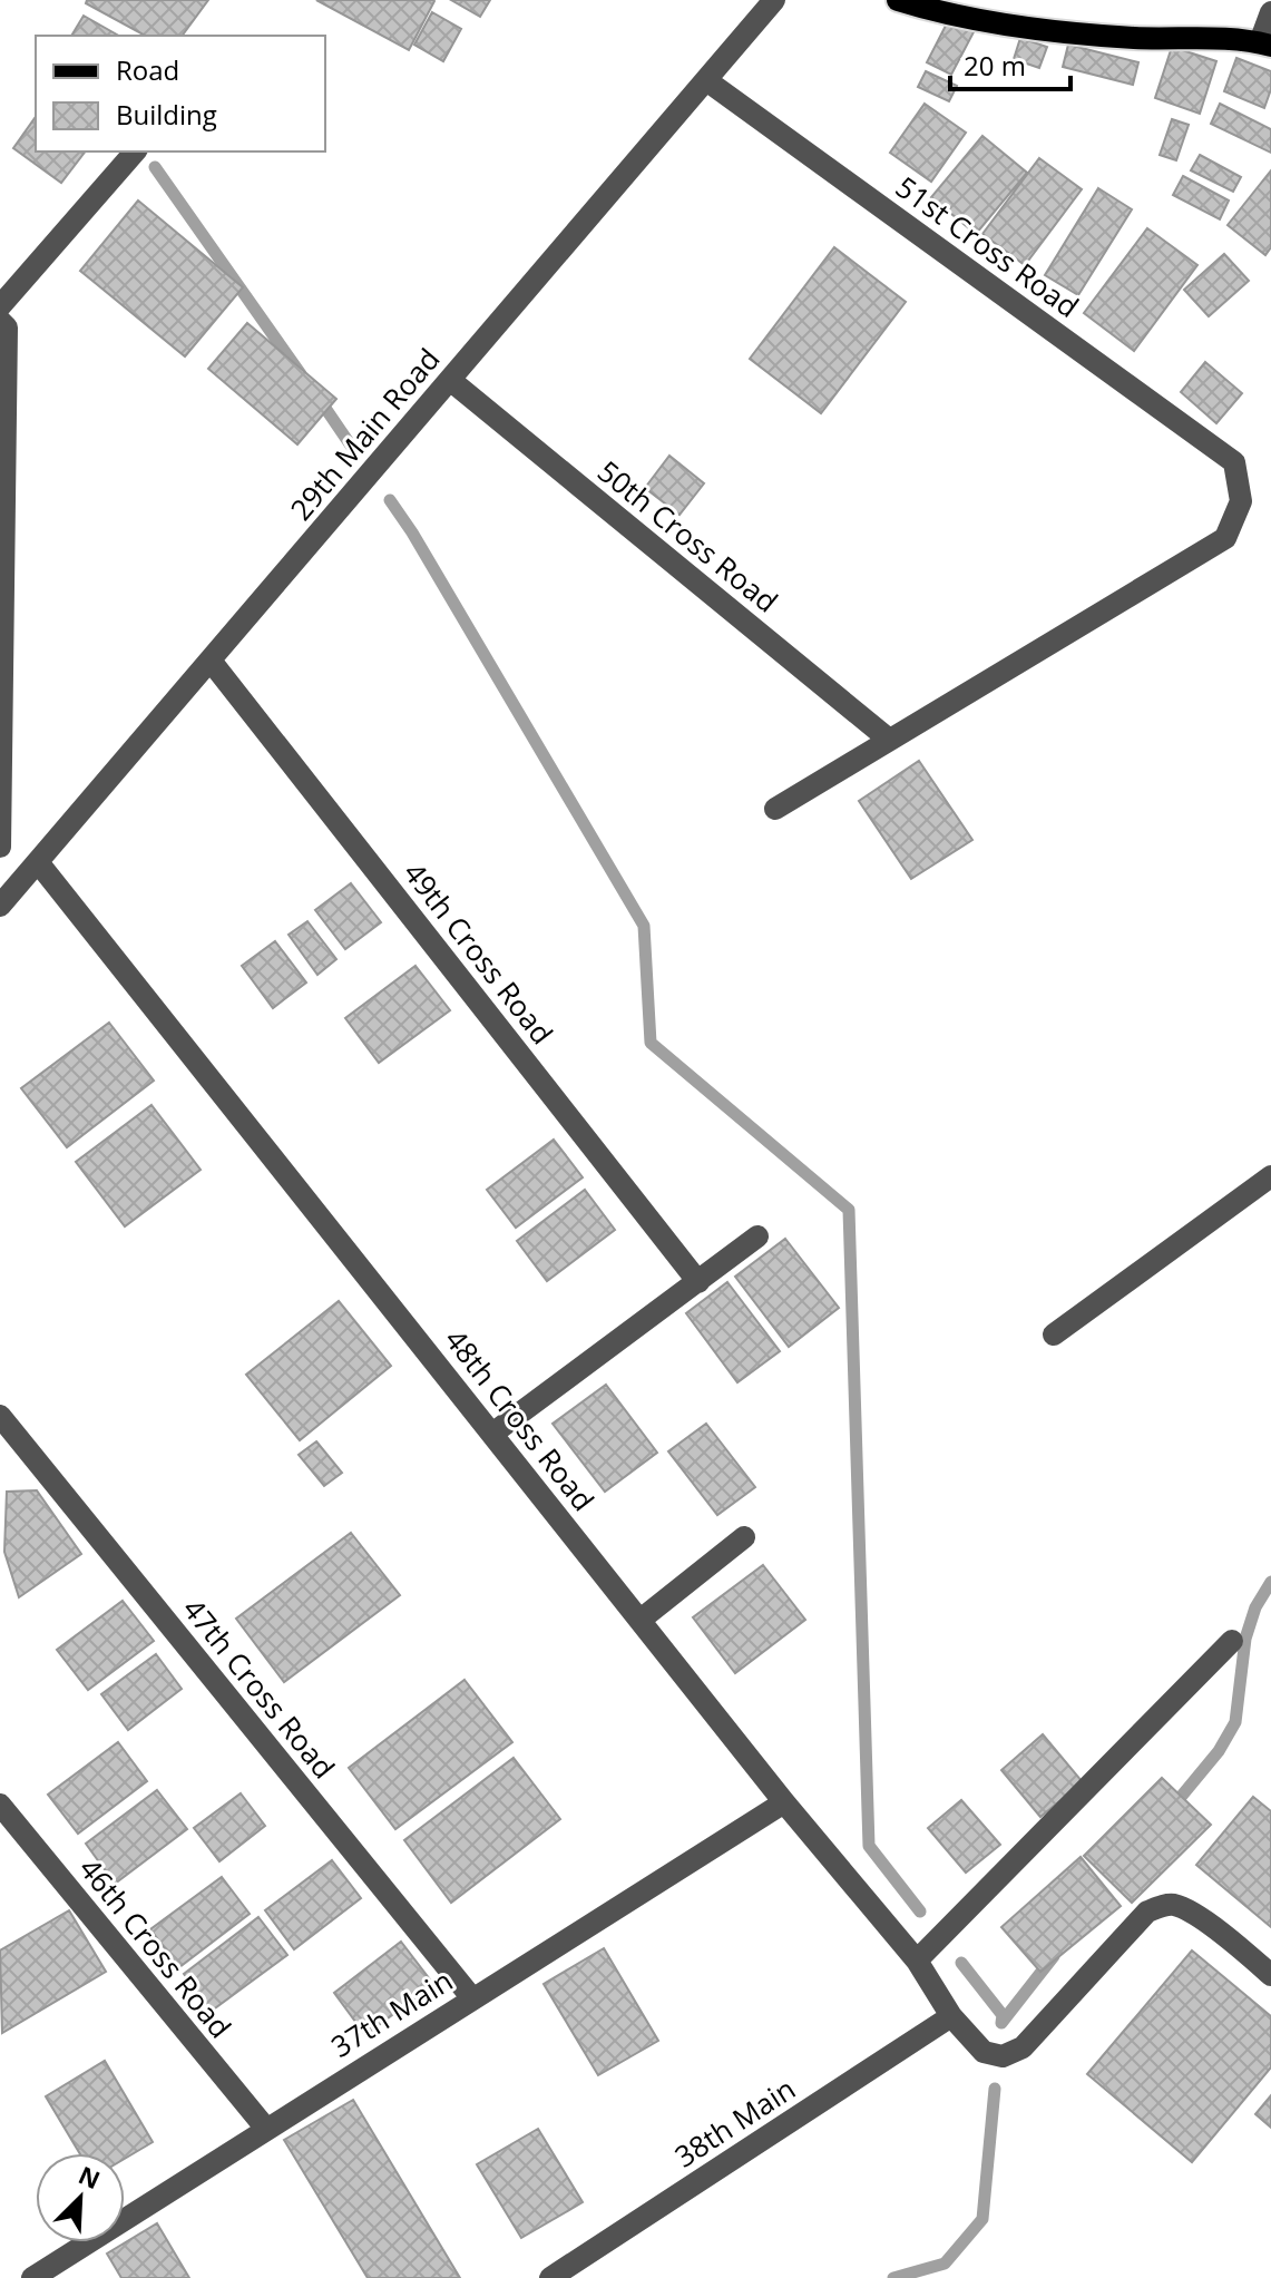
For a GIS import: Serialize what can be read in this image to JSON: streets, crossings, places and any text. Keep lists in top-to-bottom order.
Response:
{
  "streets": {
    "street": [
      "51st Cross Road",
      "29th Main Road",
      "50th Cross Road",
      "49th Cross Road",
      "48th Cross Road",
      "47th Cross Road",
      "46th Cross Road",
      "37th Main",
      "38th Main"
    ]
  },
  "crossings": [
    ["51st Cross Road", "29th Main Road"],
    ["51st Cross Road", "50th Cross Road"],
    ["29th Main Road", "50th Cross Road"],
    ["29th Main Road", "49th Cross Road"],
    ["29th Main Road", "48th Cross Road"],
    ["48th Cross Road", "37th Main"],
    ["48th Cross Road", "38th Main"],
    ["47th Cross Road", "37th Main"],
    ["46th Cross Road", "37th Main"]
  ],
  "legend": ["Road", "Building"],
  "scale_bar": "20 m",
  "north": "top right"
}
